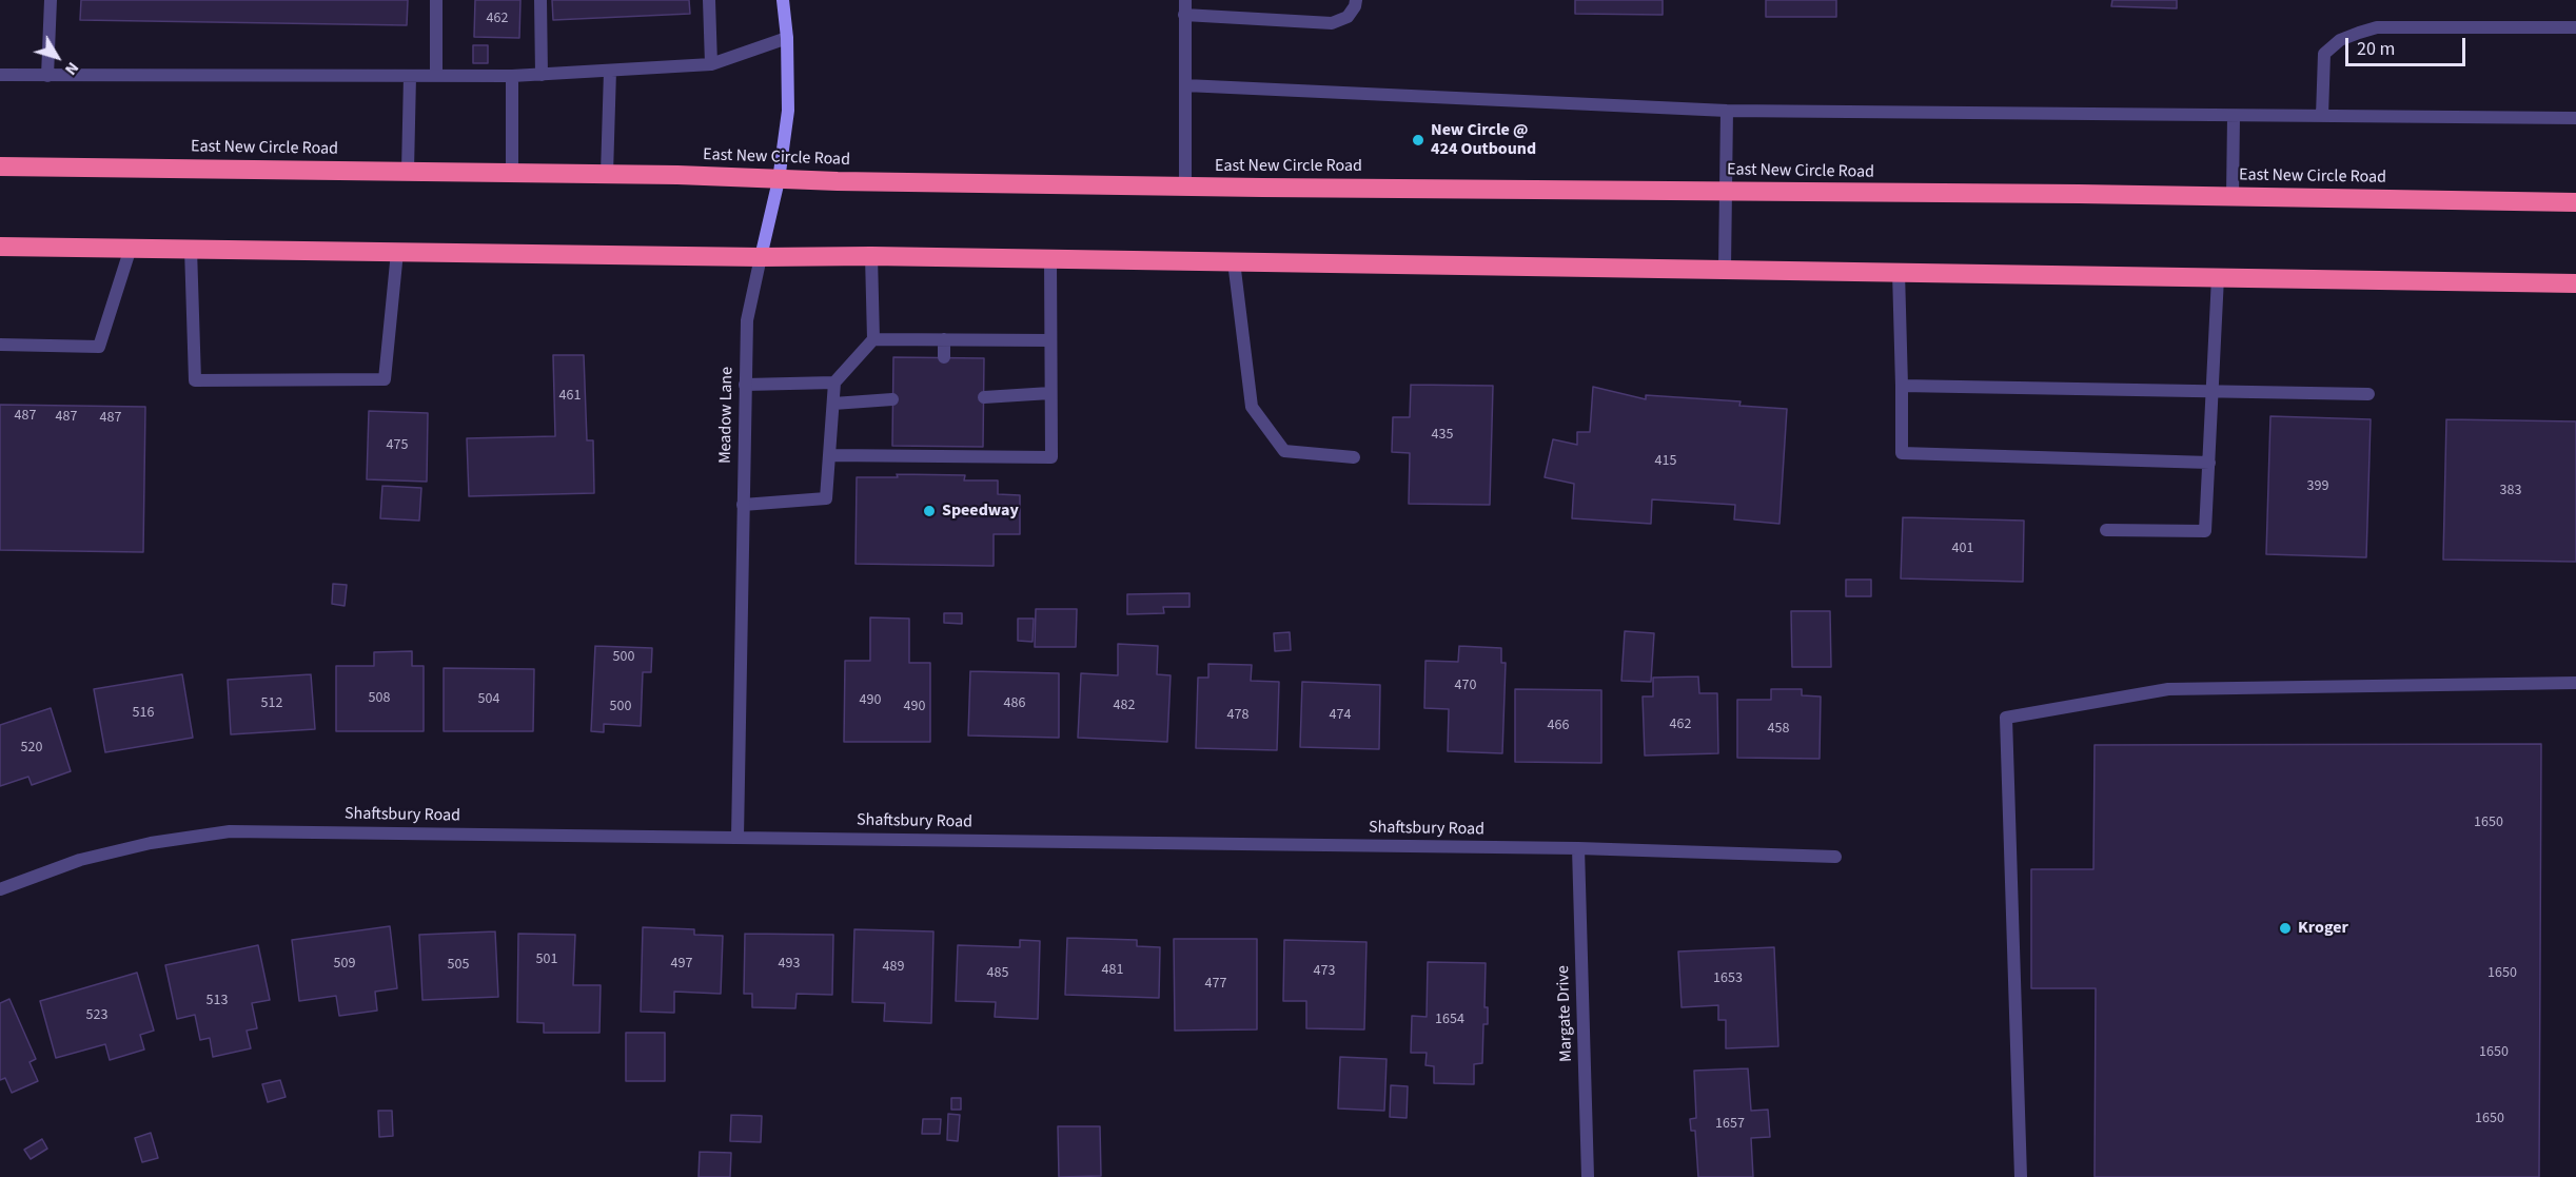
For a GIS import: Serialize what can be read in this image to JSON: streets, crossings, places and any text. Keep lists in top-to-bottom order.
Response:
{
  "streets": {
    "highway": ["East New Circle Road"],
    "street": ["Meadow Lane", "Shaftsbury Road", "Margate Drive"]
  },
  "crossings": [
    ["East New Circle Road", "Meadow Lane"],
    ["Meadow Lane", "Shaftsbury Road"],
    ["Shaftsbury Road", "Margate Drive"]
  ],
  "places": ["New Circle @ 424 Outbound", "Speedway", "Kroger"],
  "house_numbers": [
    "462",
    "461",
    "487",
    "487",
    "487",
    "435",
    "475",
    "415",
    "399",
    "383",
    "401",
    "500",
    "470",
    "508",
    "504",
    "490",
    "512",
    "486",
    "482",
    "500",
    "490",
    "516",
    "478",
    "474",
    "462",
    "466",
    "458",
    "520",
    "1650",
    "501",
    "509",
    "497",
    "493",
    "505",
    "489",
    "481",
    "473",
    "485",
    "1650",
    "1653",
    "477",
    "513",
    "523",
    "1654",
    "1650",
    "1650",
    "1657"
  ],
  "scale_bar": "20 m",
  "north": "bottom right"
}
